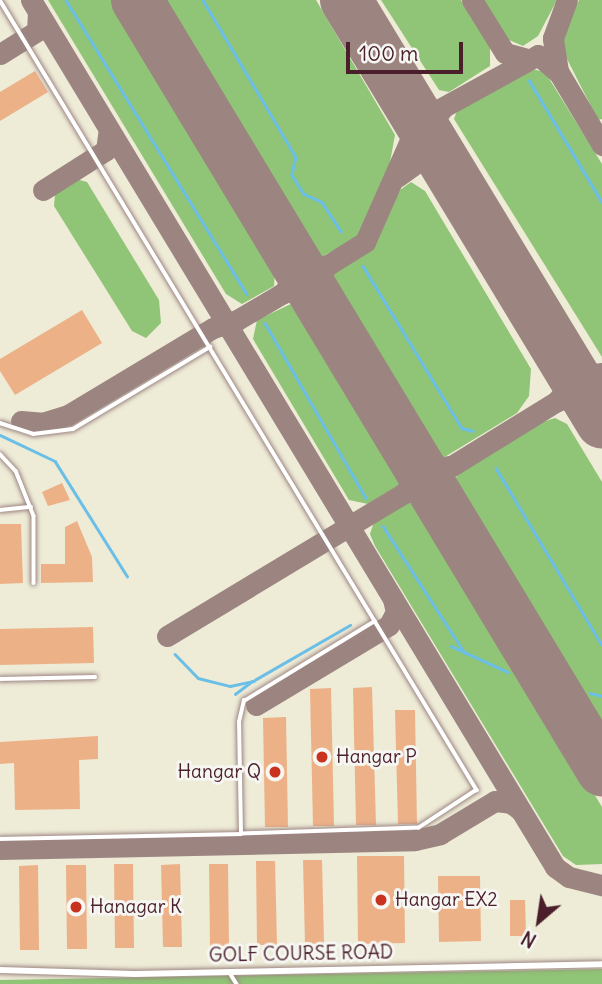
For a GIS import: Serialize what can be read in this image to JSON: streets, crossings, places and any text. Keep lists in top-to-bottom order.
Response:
{
  "streets": {
    "street": ["GOLF COURSE ROAD"]
  },
  "places": [
    "Hangar P",
    "Hangar Q",
    "Hangar EX2",
    "Hanagar K"
  ],
  "scale_bar": "100 m",
  "north": "bottom left"
}
